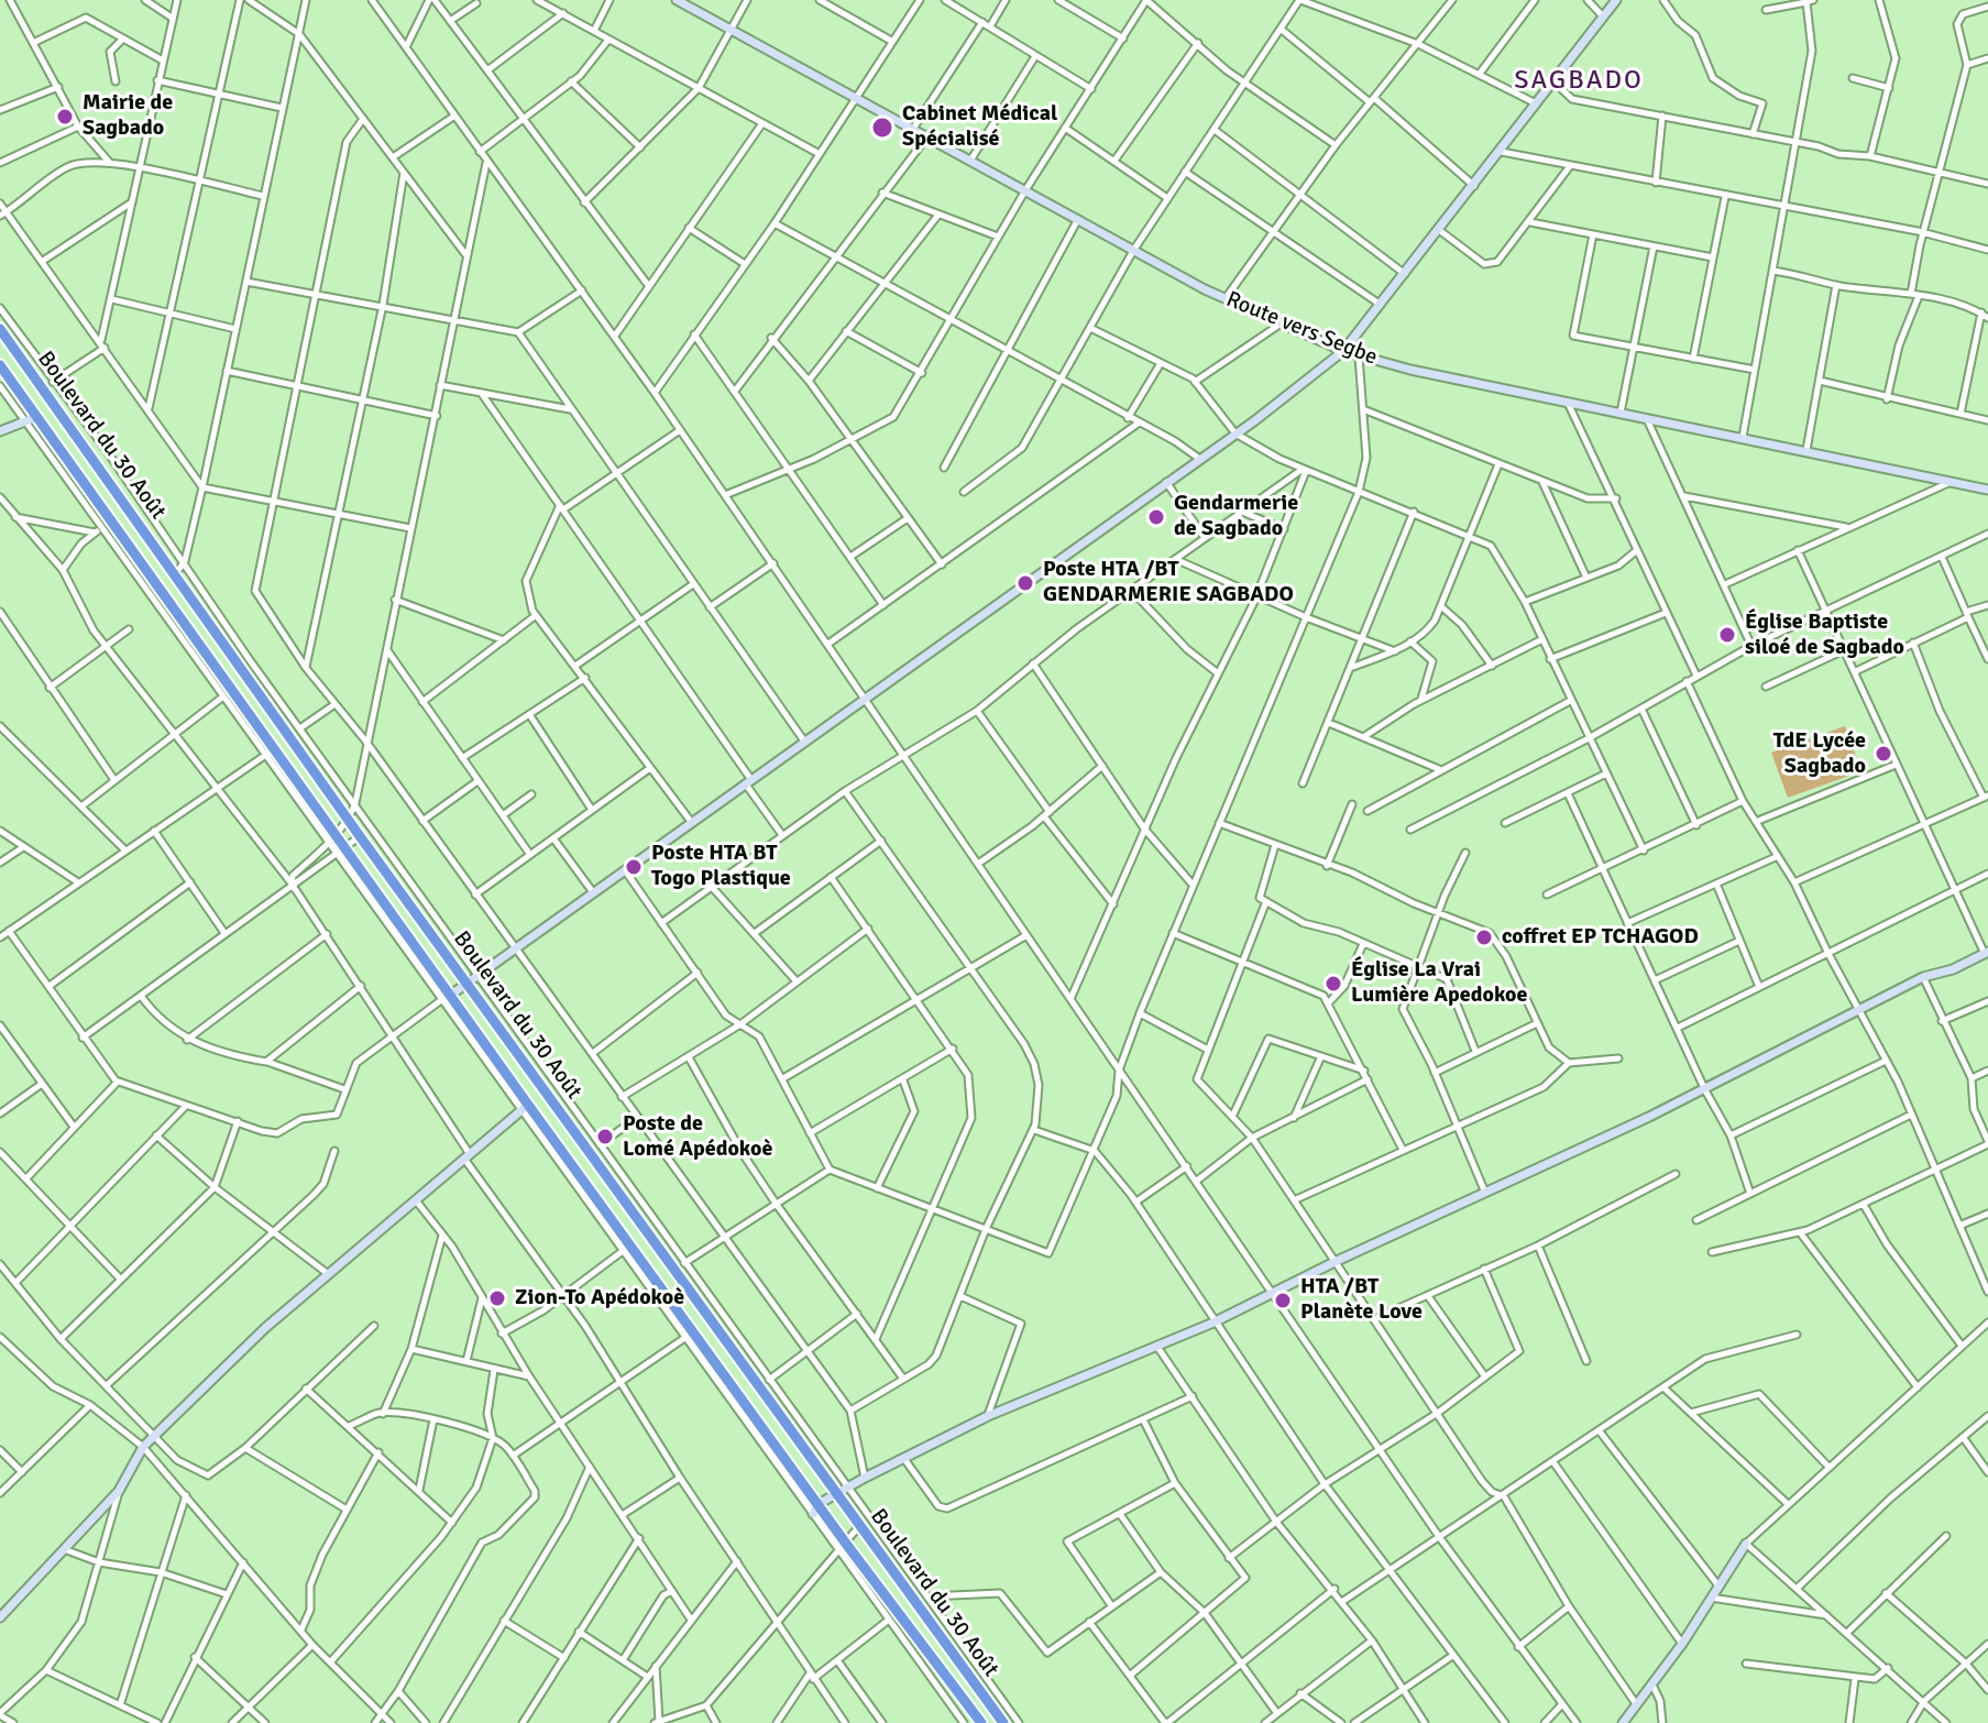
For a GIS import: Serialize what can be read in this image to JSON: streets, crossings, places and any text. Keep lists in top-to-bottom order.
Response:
{
  "streets": {
    "highway": ["Boulevard du 30 Août"],
    "street": ["Route vers Segbe"]
  },
  "districts": ["SAGBADO"],
  "places": [
    "Mairie de Sagbado",
    "Cabinet Médical Spécialisé",
    "Gendarmerie de Sagbado",
    "Poste HTA /BT GENDARMERIE SAGBADO",
    "Église Baptiste siloé de Sagbado",
    "TdE Lycée Sagbado",
    "Poste HTA BT Togo Plastique",
    "coffret EP TCHAGOD",
    "Église La Vrai Lumière Apedokoe",
    "Poste de Lomé Apédokoè",
    "Zion-To Apédokoè",
    "HTA /BT Planète Love"
  ]
}
